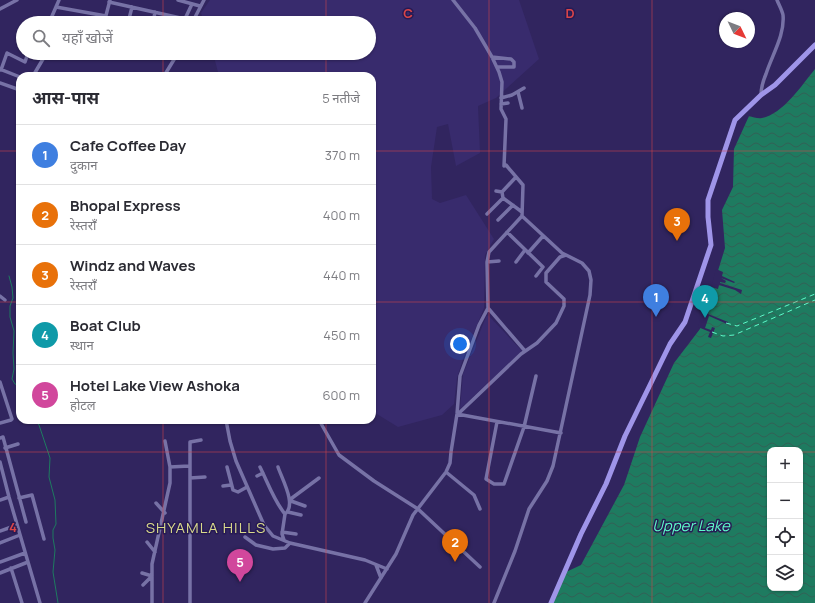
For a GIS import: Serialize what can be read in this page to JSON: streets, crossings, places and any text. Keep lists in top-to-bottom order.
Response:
{
  "districts": ["SHYAMLA HILLS"],
  "water": ["Upper Lake"],
  "north": "bottom right",
  "page": {
    "search": "यहाँ खोजें",
    "heading": ["आस-पास", "5 नतीजे"],
    "list": [
      {
        "mark": "1",
        "name": "Cafe Coffee Day",
        "note": "दुकान",
        "value": "370 m"
      },
      {
        "mark": "2",
        "name": "Bhopal Express",
        "note": "रेस्तराँ",
        "value": "400 m"
      },
      {
        "mark": "3",
        "name": "Windz and Waves",
        "note": "रेस्तराँ",
        "value": "440 m"
      },
      {
        "mark": "4",
        "name": "Boat Club",
        "note": "स्थान",
        "value": "450 m"
      },
      {
        "mark": "5",
        "name": "Hotel Lake View Ashoka",
        "note": "होटल",
        "value": "600 m"
      }
    ],
    "pins": [
      "3",
      "1",
      "4",
      "2",
      "5"
    ],
    "map_buttons": ["+", "−"]
  },
  "grid": {
    "columns": ["C", "D"],
    "rows": ["4"]
  }
}
